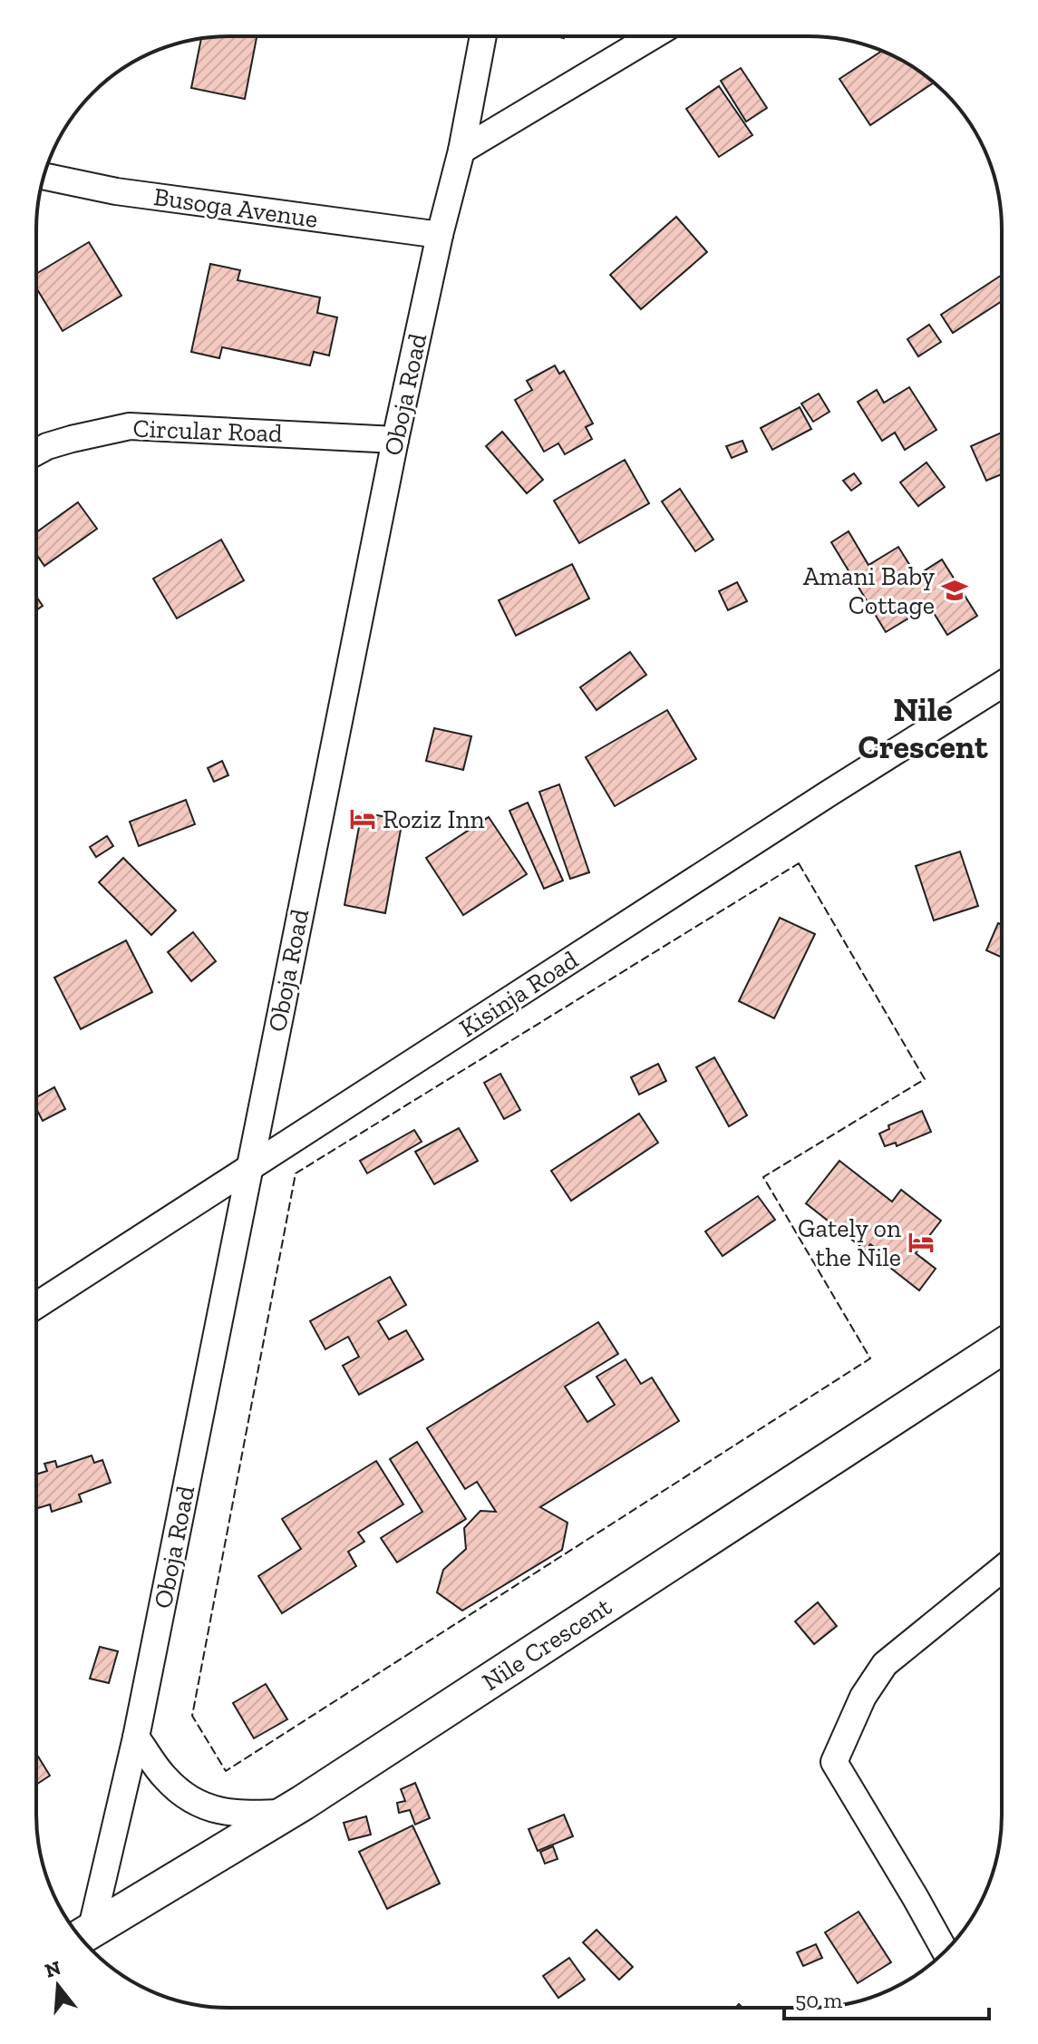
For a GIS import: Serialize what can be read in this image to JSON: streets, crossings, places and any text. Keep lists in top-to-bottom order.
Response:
{
  "streets": {
    "street": [
      "Busoga Avenue",
      "Oboja Road",
      "Circular Road",
      "Kisinja Road",
      "Nile Crescent"
    ]
  },
  "crossings": [
    ["Busoga Avenue", "Oboja Road"],
    ["Oboja Road", "Circular Road"],
    ["Oboja Road", "Kisinja Road"],
    ["Oboja Road", "Nile Crescent"]
  ],
  "districts": ["Nile Crescent"],
  "places": {
    "school or university": ["Amani Baby Cottage"],
    "hotel": ["Roziz Inn", "Gately on the Nile"]
  },
  "scale_bar": "50 m",
  "north": "top"
}
